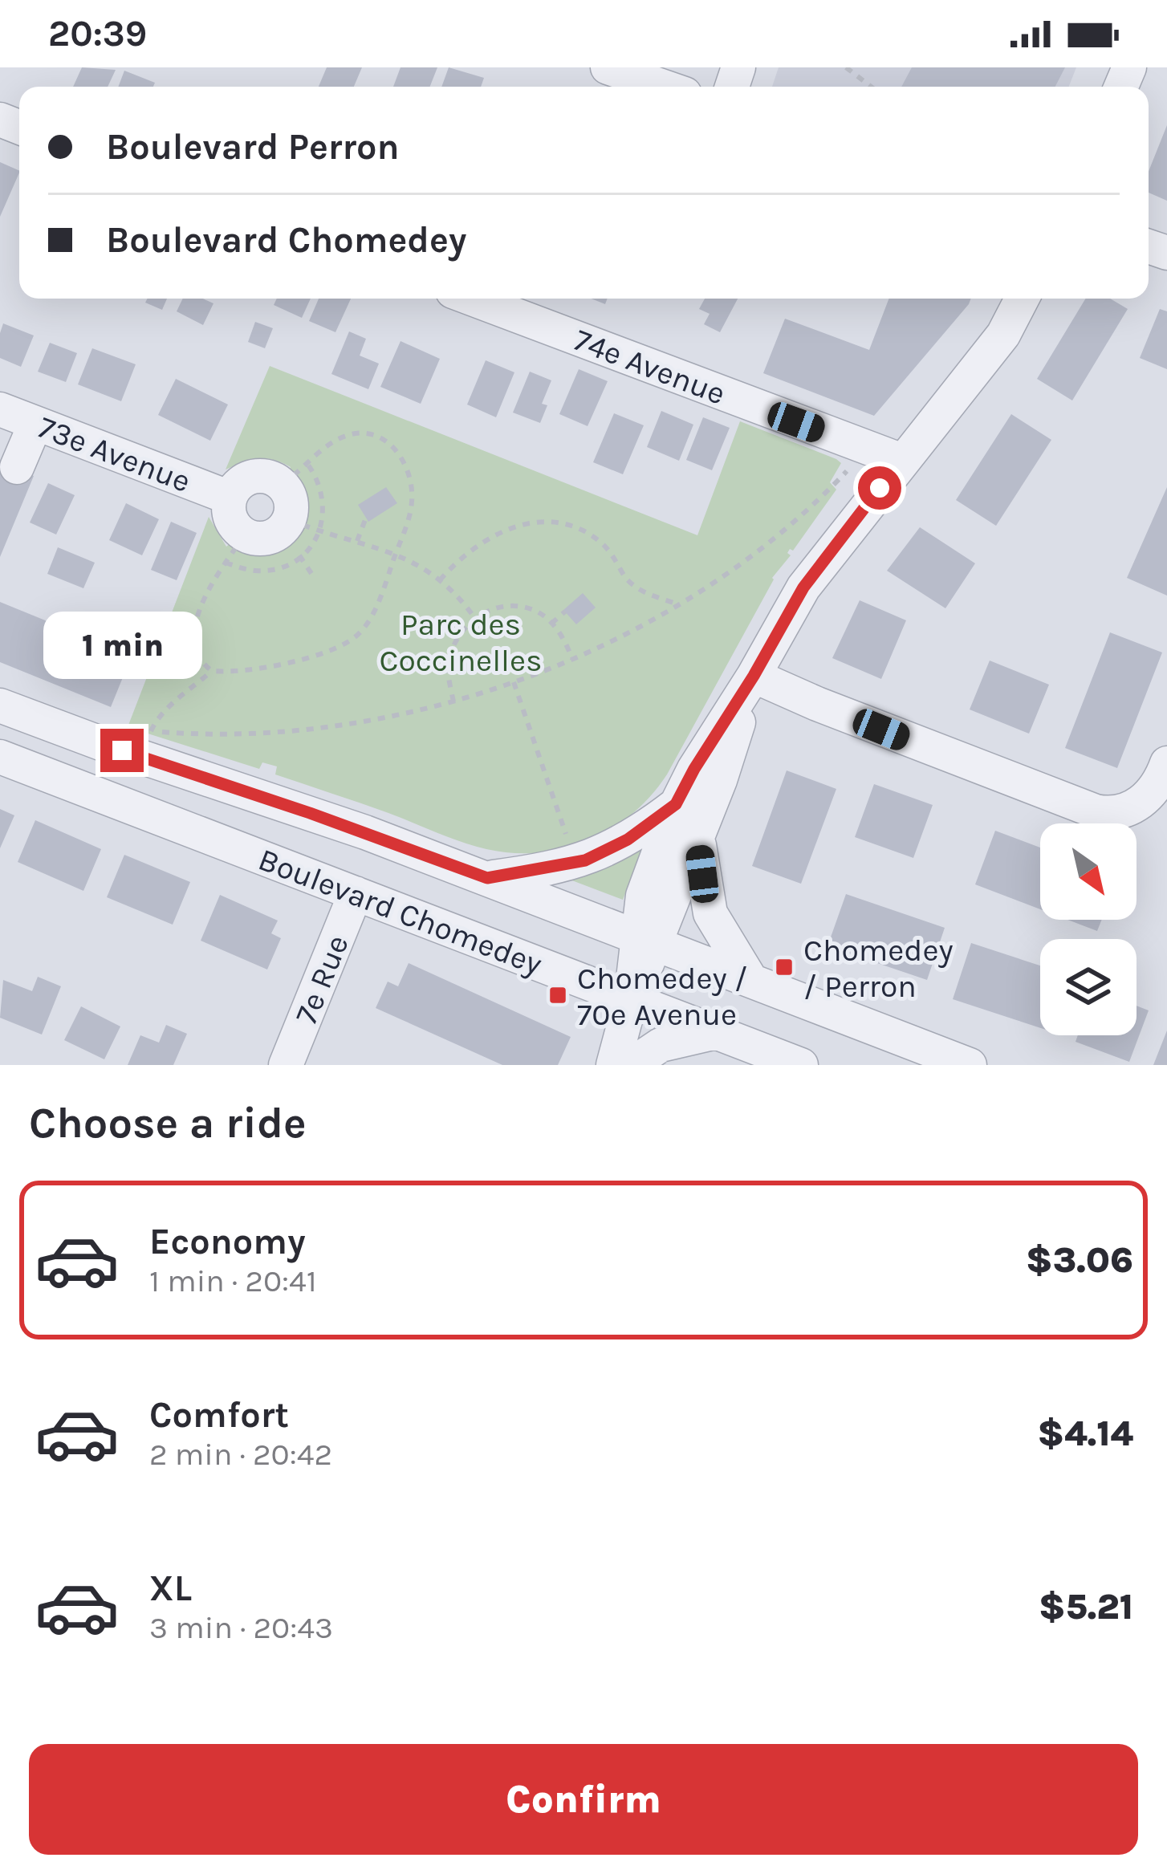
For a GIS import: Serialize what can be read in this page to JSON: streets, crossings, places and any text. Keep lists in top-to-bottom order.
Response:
{
  "streets": {
    "street": [
      "74e Avenue",
      "73e Avenue",
      "Boulevard Chomedey",
      "7e Rue"
    ]
  },
  "crossings": [
    ["Boulevard Chomedey", "7e Rue"]
  ],
  "parks": ["Parc des Coccinelles"],
  "places": {
    "transit": ["Chomedey / Perron", "Chomedey / 70e Avenue"]
  },
  "north": "bottom right",
  "page": {
    "status": "20:39",
    "banner": ["Boulevard Perron", "Boulevard Chomedey"],
    "bubble": "1 min",
    "heading": "Choose a ride",
    "list": [
      {
        "name": "Economy",
        "note": "1 min · 20:41",
        "value": "$3.06"
      },
      {
        "name": "Comfort",
        "note": "2 min · 20:42",
        "value": "$4.14"
      },
      {
        "name": "XL",
        "note": "3 min · 20:43",
        "value": "$5.21"
      }
    ],
    "buttons": "Confirm"
  }
}
